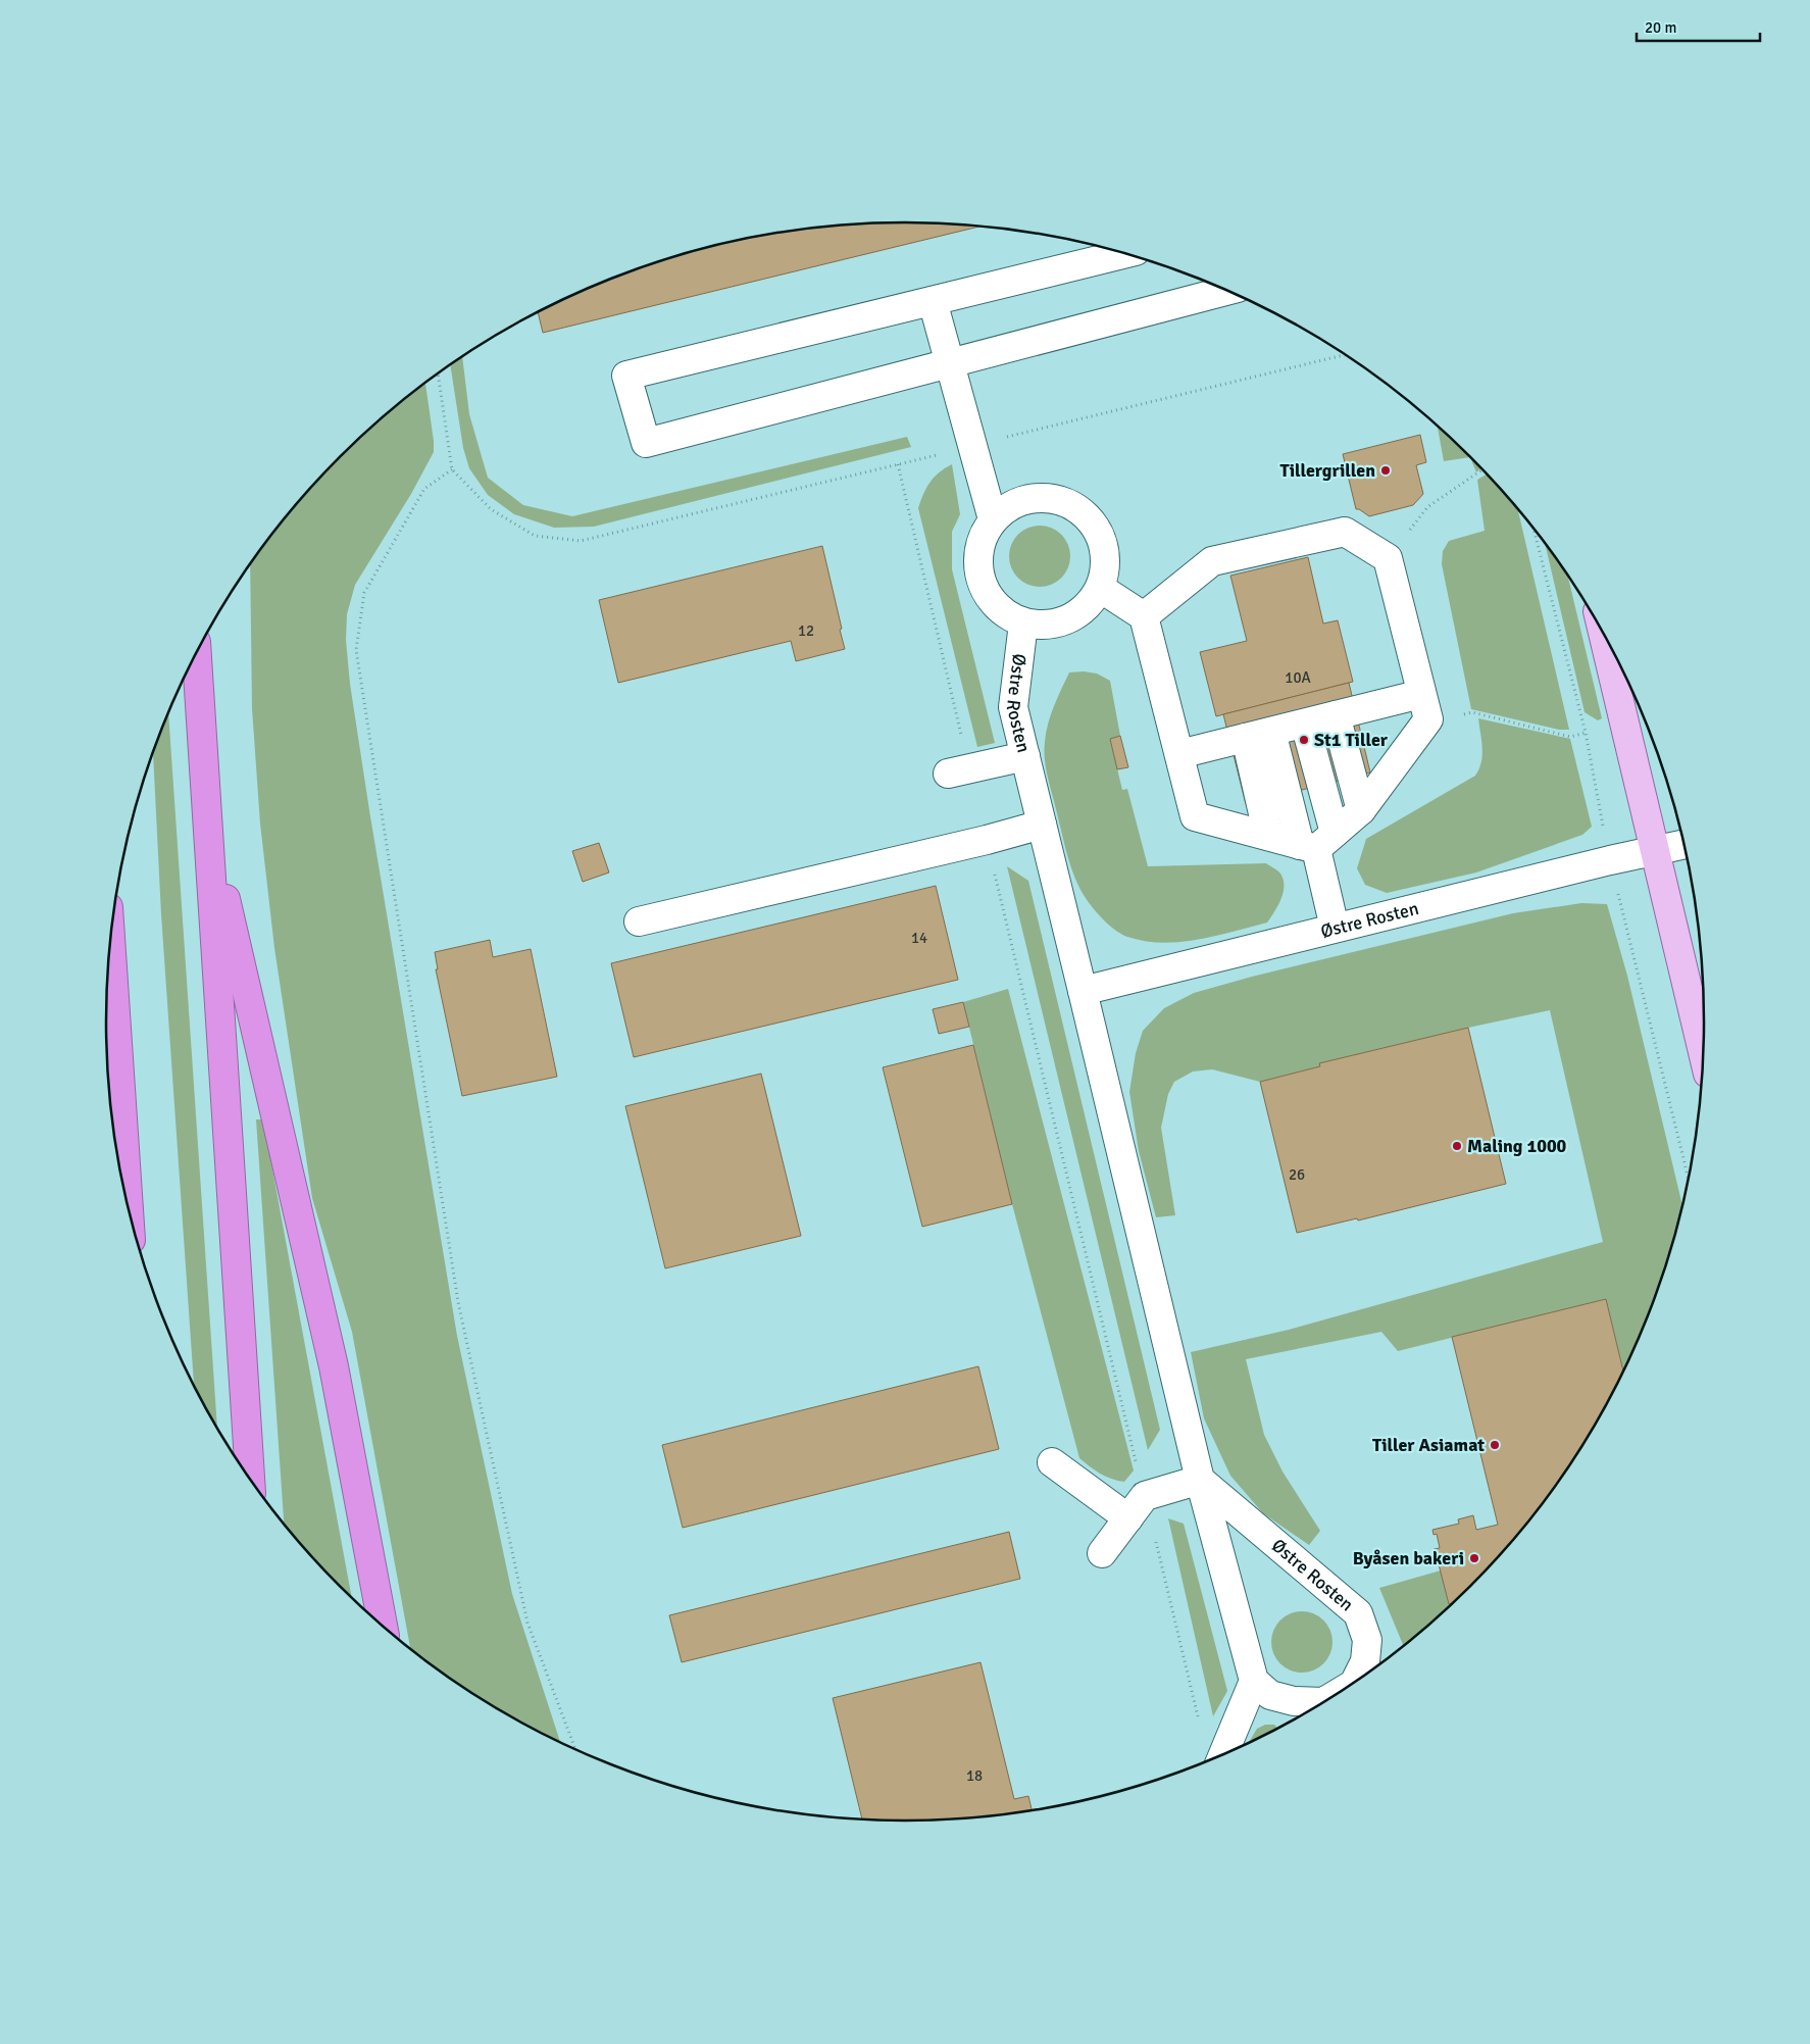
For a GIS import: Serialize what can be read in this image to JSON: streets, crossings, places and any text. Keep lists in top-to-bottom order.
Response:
{
  "streets": {
    "street": ["Østre Rosten"]
  },
  "places": [
    "Tillergrillen",
    "St1 Tiller",
    "Maling 1000",
    "Tiller Asiamat",
    "Byåsen bakeri"
  ],
  "house_numbers": [
    "12",
    "10A",
    "14",
    "26",
    "18"
  ],
  "scale_bar": "20 m"
}
